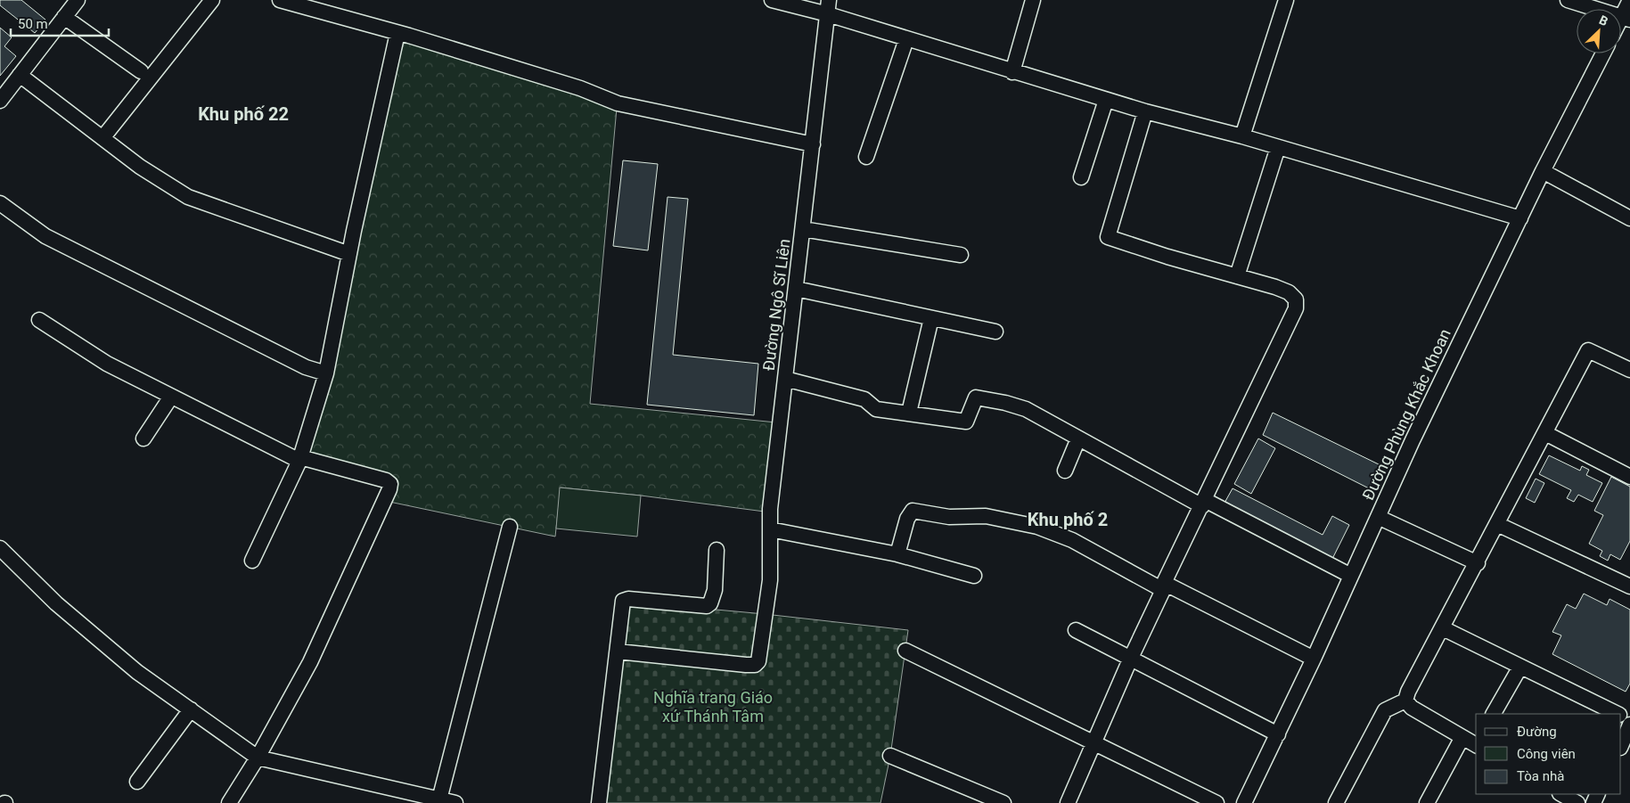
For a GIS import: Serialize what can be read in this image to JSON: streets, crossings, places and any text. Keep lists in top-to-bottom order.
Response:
{
  "streets": {
    "street": ["Đường Ngô Sĩ Liên", "Đường Phùng Khắc Khoan"]
  },
  "districts": ["Khu phố 22", "Khu phố 2"],
  "parks": ["Nghĩa trang Giáo xứ Thánh Tâm"],
  "legend": ["Đường", "Công viên", "Tòa nhà"],
  "scale_bar": "50 m",
  "north": "top right"
}
